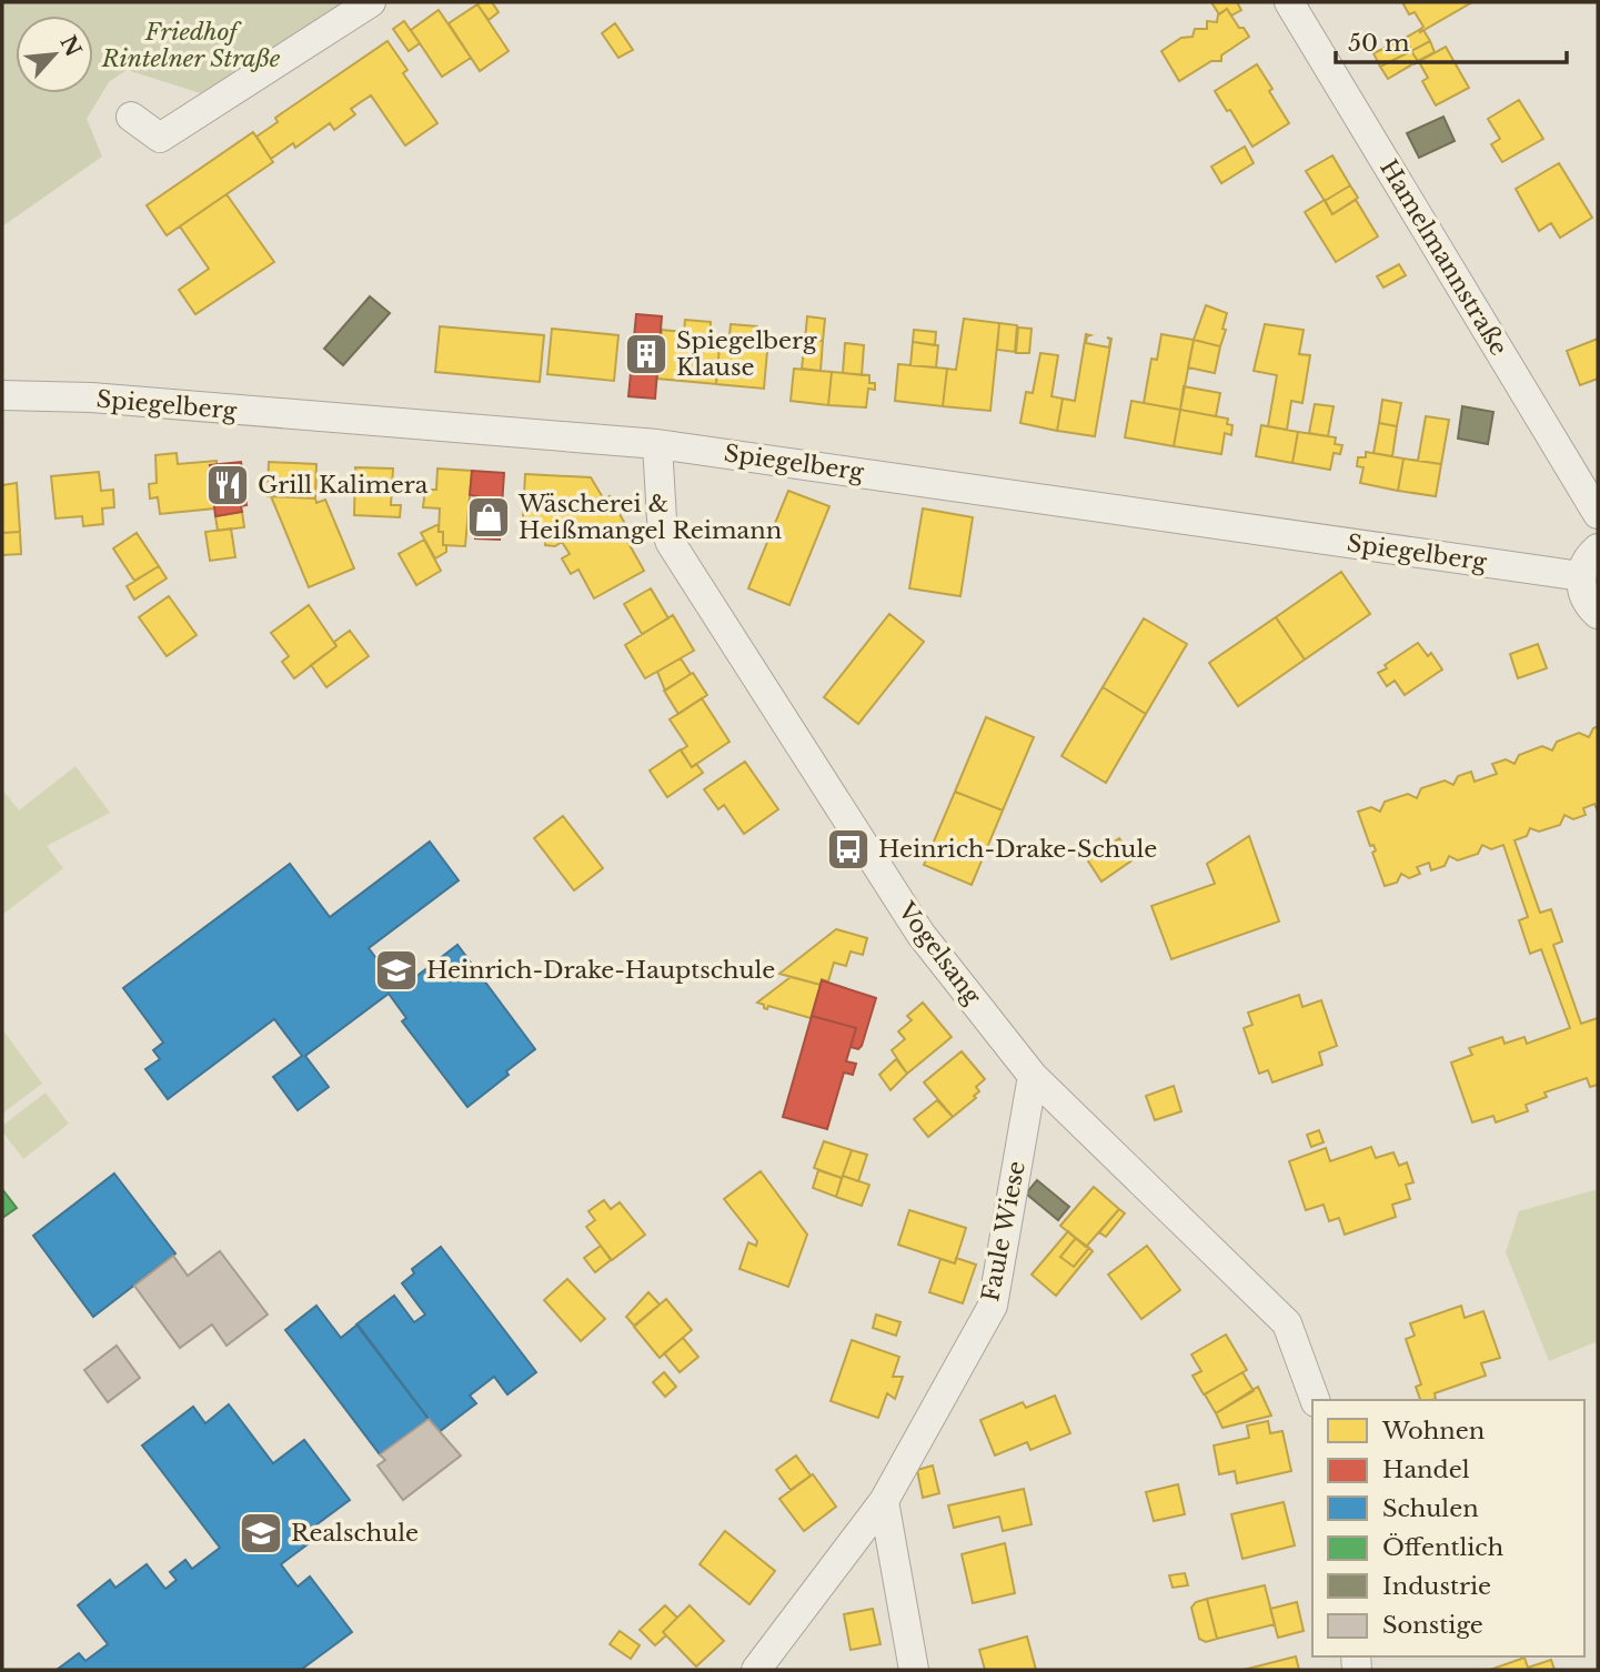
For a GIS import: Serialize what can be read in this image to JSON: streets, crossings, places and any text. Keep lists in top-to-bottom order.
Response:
{
  "streets": {
    "street": [
      "Hamelmannstraße",
      "Spiegelberg",
      "Vogelsang",
      "Faule Wiese"
    ]
  },
  "crossings": [
    ["Spiegelberg", "Vogelsang"],
    ["Vogelsang", "Faule Wiese"]
  ],
  "parks": ["Friedhof Rintelner Straße"],
  "places": {
    "building": ["Spiegelberg Klause"],
    "restaurant": ["Grill Kalimera"],
    "shop": ["Wäscherei & Heißmangel Reimann"],
    "bus stop": ["Heinrich-Drake-Schule"],
    "school or university": ["Heinrich-Drake-Hauptschule", "Realschule"]
  },
  "legend": [
    "Wohnen",
    "Handel",
    "Schulen",
    "Öffentlich",
    "Industrie",
    "Sonstige"
  ],
  "scale_bar": "50 m",
  "north": "top right"
}
